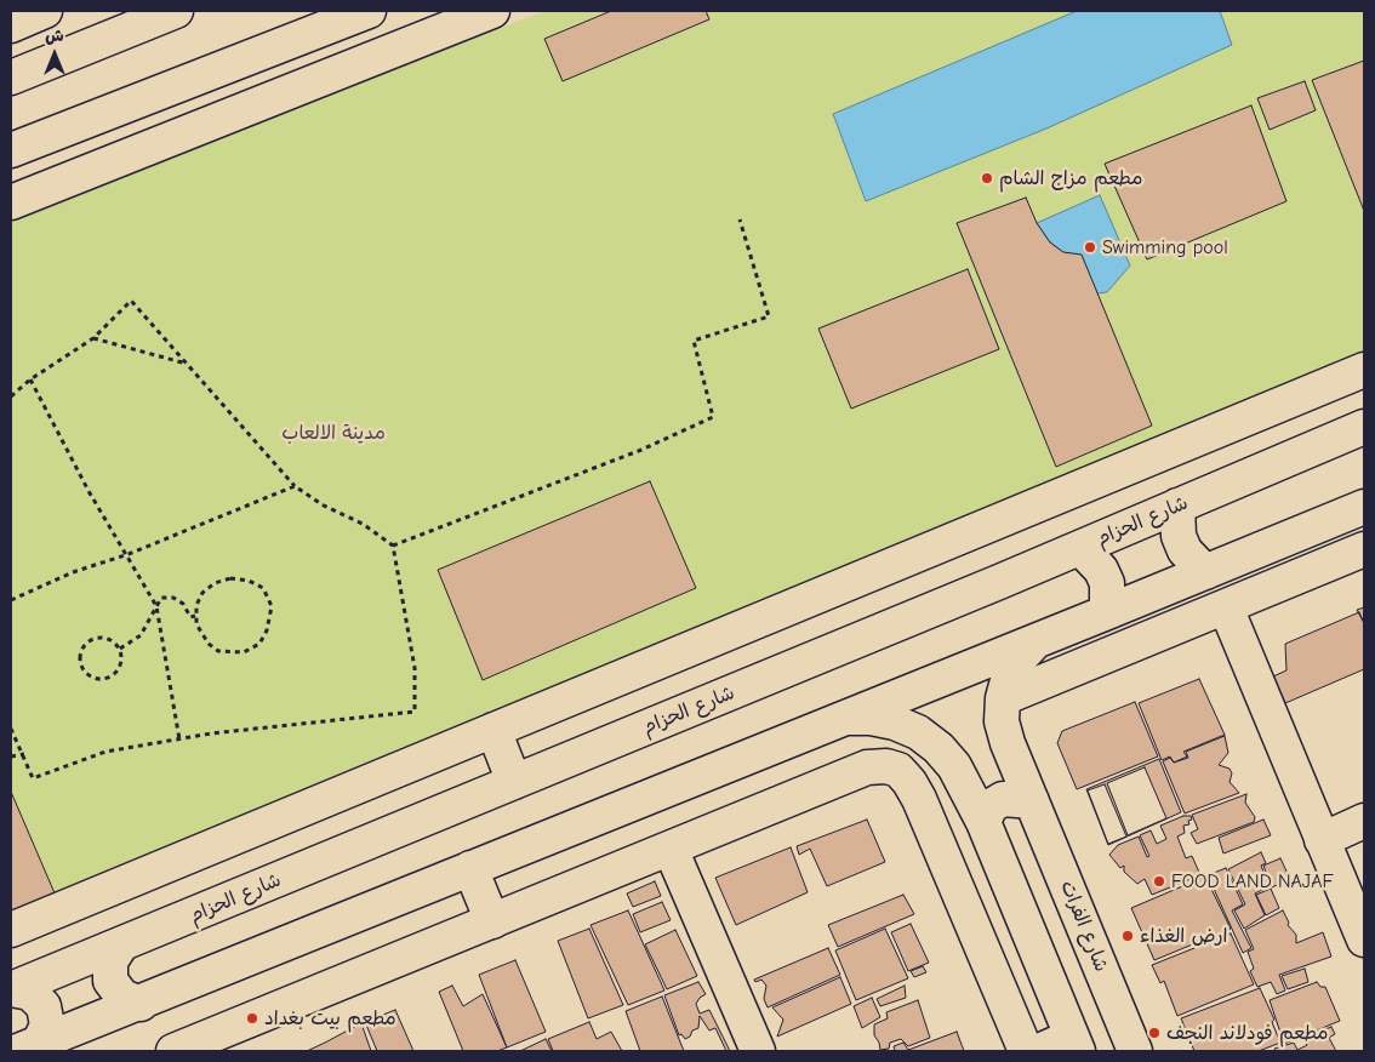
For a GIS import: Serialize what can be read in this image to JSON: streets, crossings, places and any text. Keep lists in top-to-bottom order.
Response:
{
  "streets": {
    "main road": ["شارع الحزام", "شارع الفرات"]
  },
  "parks": ["مدينة الالعاب"],
  "places": [
    "مطعم مزاج الشام",
    "Swimming pool",
    "FOOD LAND NAJAF",
    "ارض الغذاء",
    "مطعم بيت بغداد",
    "مطعم فودلاند النجف"
  ],
  "north": "top"
}
